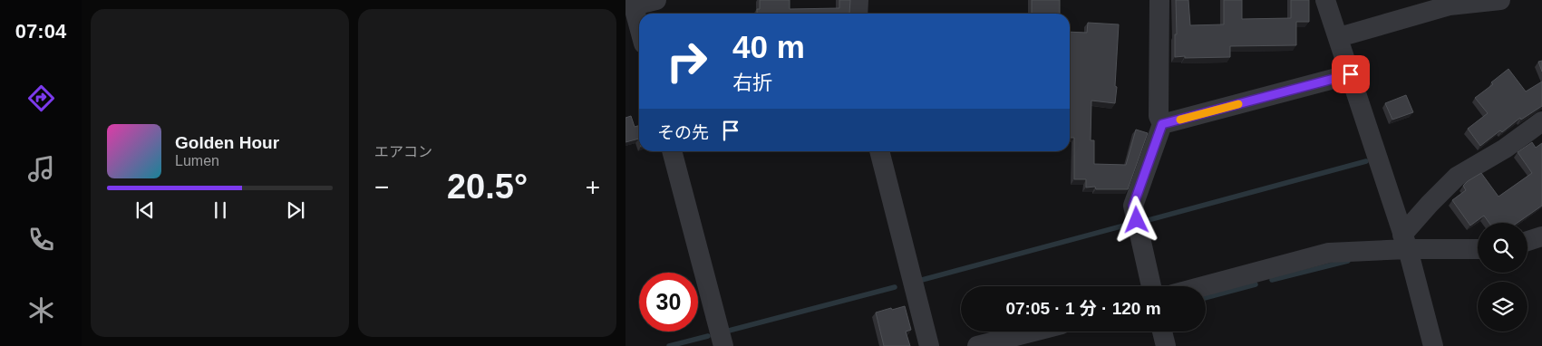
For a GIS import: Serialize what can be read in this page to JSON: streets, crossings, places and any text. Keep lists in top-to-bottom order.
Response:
{
  "page": {
    "tabs": "07:04",
    "tile": "エアコン",
    "turn": ["40 m", "右折"],
    "then": "その先",
    "song": ["Golden Hour", "Lumen"],
    "heat": ["−", "20.5°", "+"],
    "limit": "30",
    "trip": "07:05 · 1 分 · 120 m"
  }
}
